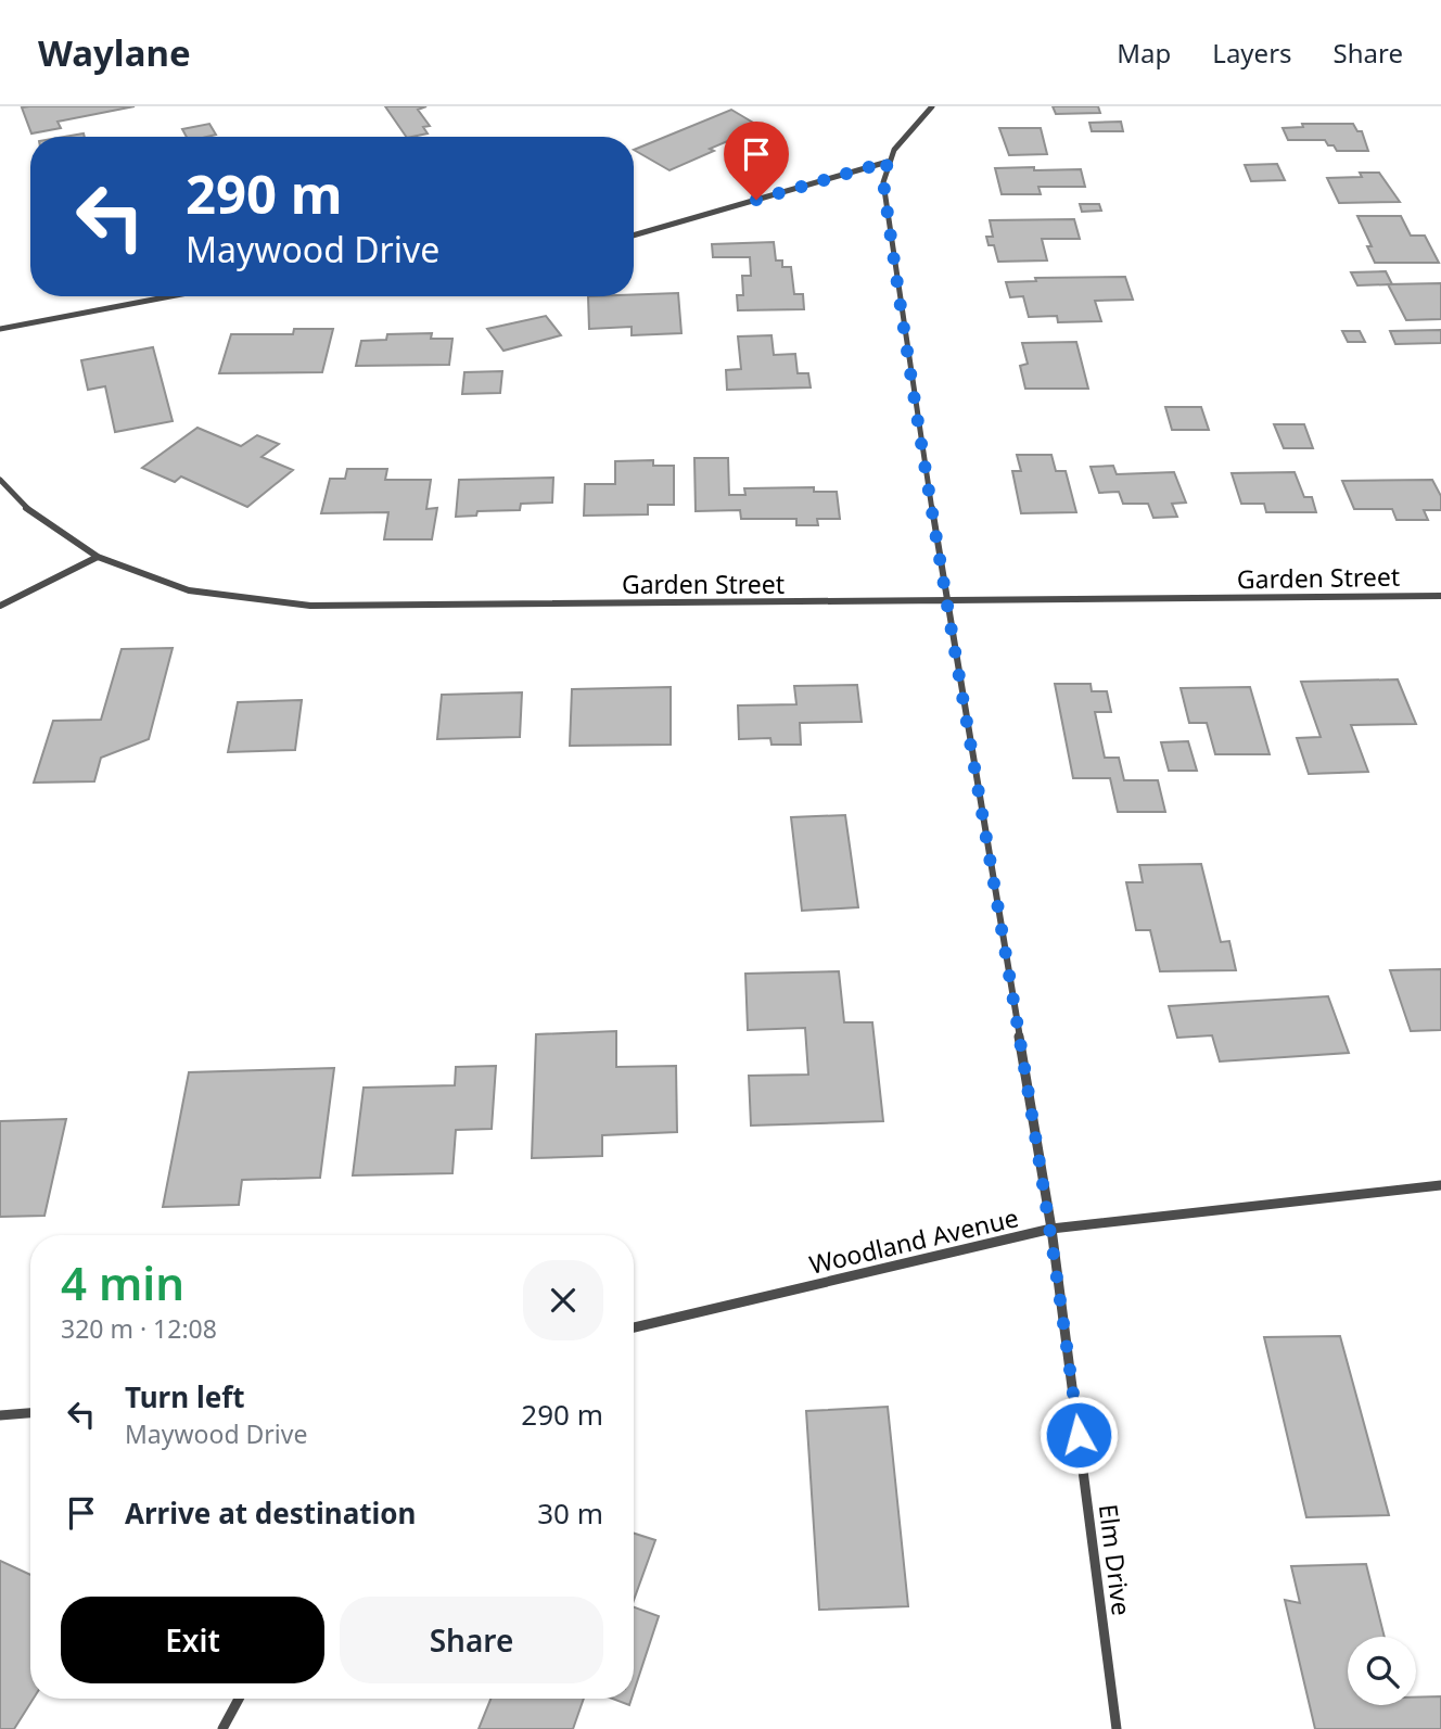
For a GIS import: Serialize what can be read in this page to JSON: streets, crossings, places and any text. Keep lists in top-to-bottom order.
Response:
{
  "streets": {
    "street": ["Garden Street", "Woodland Avenue", "Elm Drive"]
  },
  "crossings": [
    ["Garden Street", "Elm Drive"],
    ["Woodland Avenue", "Elm Drive"]
  ],
  "page": {
    "header": "Waylane",
    "nav": ["Map", "Layers", "Share"],
    "turn": ["290 m", "Maywood Drive"],
    "heading": ["4 min", "320 m · 12:08"],
    "list": [
      {
        "name": "Turn left",
        "note": "Maywood Drive",
        "value": "290 m"
      },
      {
        "name": "Arrive at destination",
        "value": "30 m"
      }
    ],
    "buttons": ["Exit", "Share"]
  }
}
